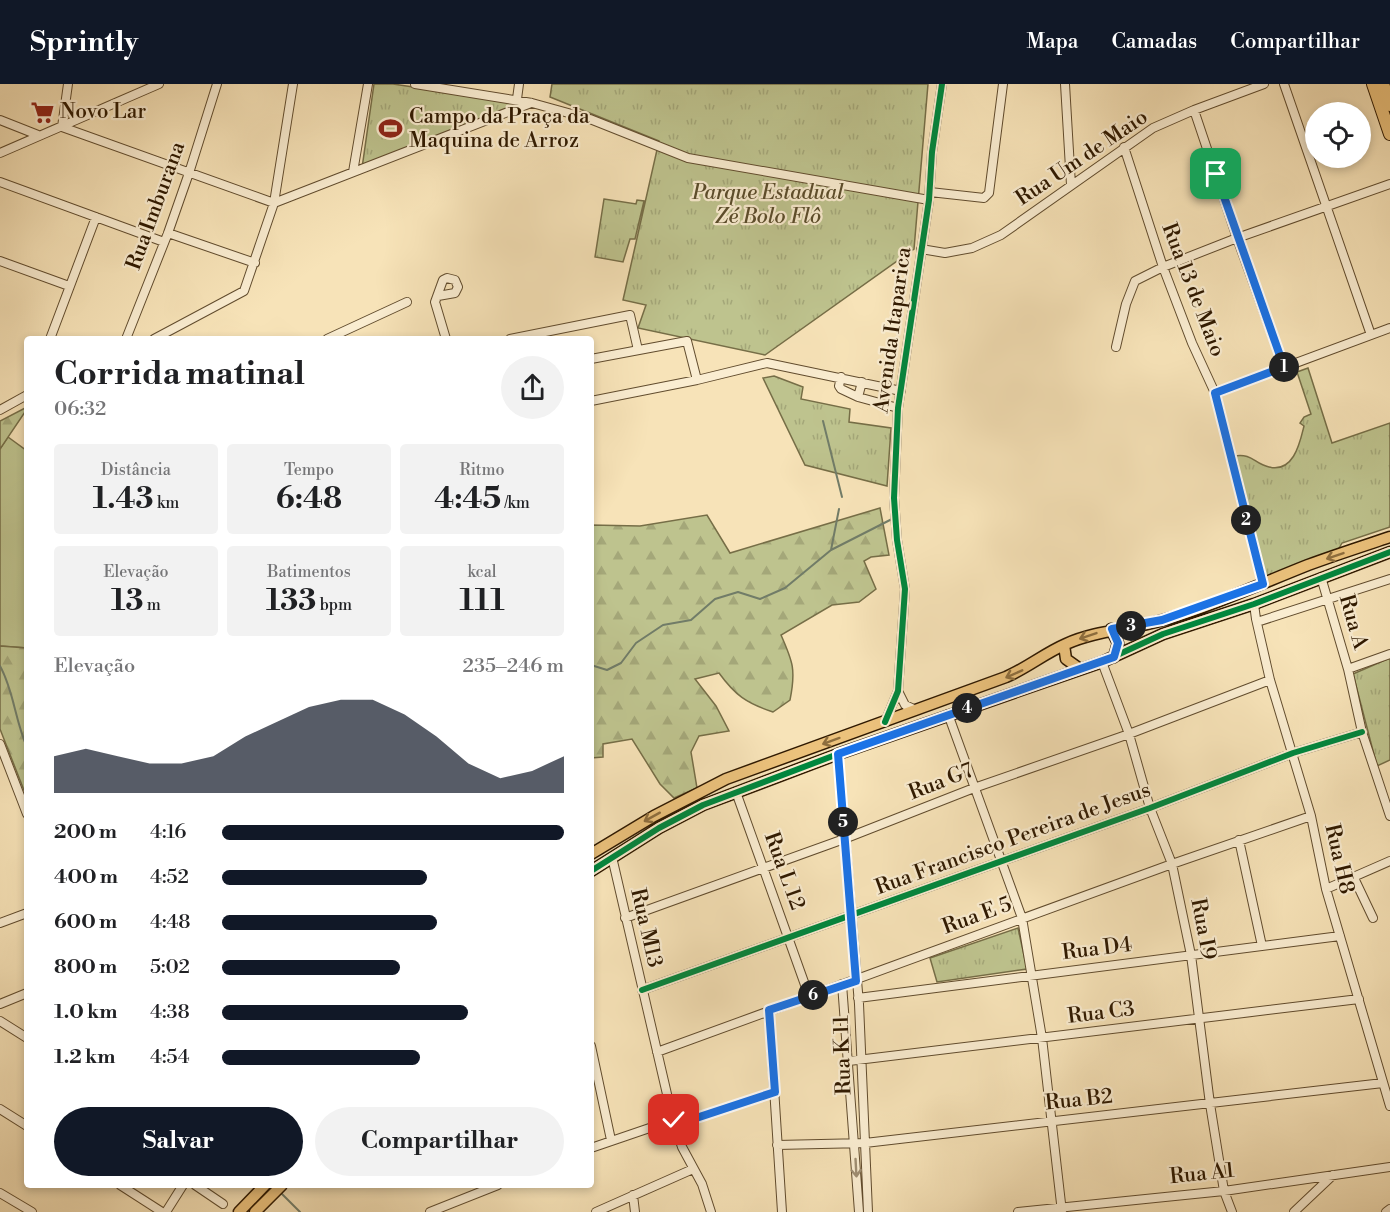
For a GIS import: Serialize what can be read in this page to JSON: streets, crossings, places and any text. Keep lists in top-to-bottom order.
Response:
{
  "streets": {
    "street": [
      "Rua Um de Maio",
      "Rua Imburana",
      "Rua 13 de Maio",
      "Avenida Itaparica",
      "Rua A",
      "Rua G7",
      "Rua Francisco Pereira de Jesus",
      "Rua H8",
      "Rua L 12",
      "Rua E 5",
      "Rua M13",
      "Rua I9",
      "Rua D4",
      "Rua C3",
      "Rua K 11",
      "Rua B2",
      "Rua A1"
    ]
  },
  "crossings": [
    ["Rua Um de Maio", "Rua 13 de Maio"],
    ["Rua Um de Maio", "Avenida Itaparica"],
    ["Rua A", "Rua Francisco Pereira de Jesus"],
    ["Rua G7", "Rua H8"],
    ["Rua G7", "Rua L 12"],
    ["Rua G7", "Rua M13"],
    ["Rua G7", "Rua I9"],
    ["Rua G7", "Rua K 11"],
    ["Rua Francisco Pereira de Jesus", "Rua H8"],
    ["Rua Francisco Pereira de Jesus", "Rua L 12"],
    ["Rua Francisco Pereira de Jesus", "Rua M13"],
    ["Rua Francisco Pereira de Jesus", "Rua I9"],
    ["Rua Francisco Pereira de Jesus", "Rua K 11"],
    ["Rua H8", "Rua E 5"],
    ["Rua H8", "Rua D4"],
    ["Rua H8", "Rua C3"],
    ["Rua H8", "Rua B2"],
    ["Rua L 12", "Rua E 5"],
    ["Rua E 5", "Rua M13"],
    ["Rua E 5", "Rua I9"],
    ["Rua E 5", "Rua K 11"],
    ["Rua I9", "Rua D4"],
    ["Rua I9", "Rua C3"],
    ["Rua I9", "Rua B2"],
    ["Rua I9", "Rua A1"],
    ["Rua D4", "Rua K 11"],
    ["Rua C3", "Rua K 11"],
    ["Rua K 11", "Rua B2"]
  ],
  "parks": ["Parque Estadual Zé Bolo Flô"],
  "places": {
    "supermarket": ["Novo Lar"],
    "sports": ["Campo da Praça da Maquina de Arroz"]
  },
  "page": {
    "header": "Sprintly",
    "nav": ["Mapa", "Camadas", "Compartilhar"],
    "heading": ["Corrida matinal", "06:32"],
    "pins": [
      "1",
      "2",
      "3",
      "4",
      "5",
      "6"
    ],
    "stats": [
      ["Distância", "1.43 km"],
      ["Tempo", "6:48"],
      ["Ritmo", "4:45 /km"],
      ["Elevação", "13 m"],
      ["Batimentos", "133 bpm"],
      ["kcal", "111"]
    ],
    "chart": ["Elevação", "235–246 m"],
    "list": [
      {
        "name": "200 m",
        "note": "4:16"
      },
      {
        "name": "400 m",
        "note": "4:52"
      },
      {
        "name": "600 m",
        "note": "4:48"
      },
      {
        "name": "800 m",
        "note": "5:02"
      },
      {
        "name": "1.0 km",
        "note": "4:38"
      },
      {
        "name": "1.2 km",
        "note": "4:54"
      }
    ],
    "buttons": ["Salvar", "Compartilhar"]
  }
}
